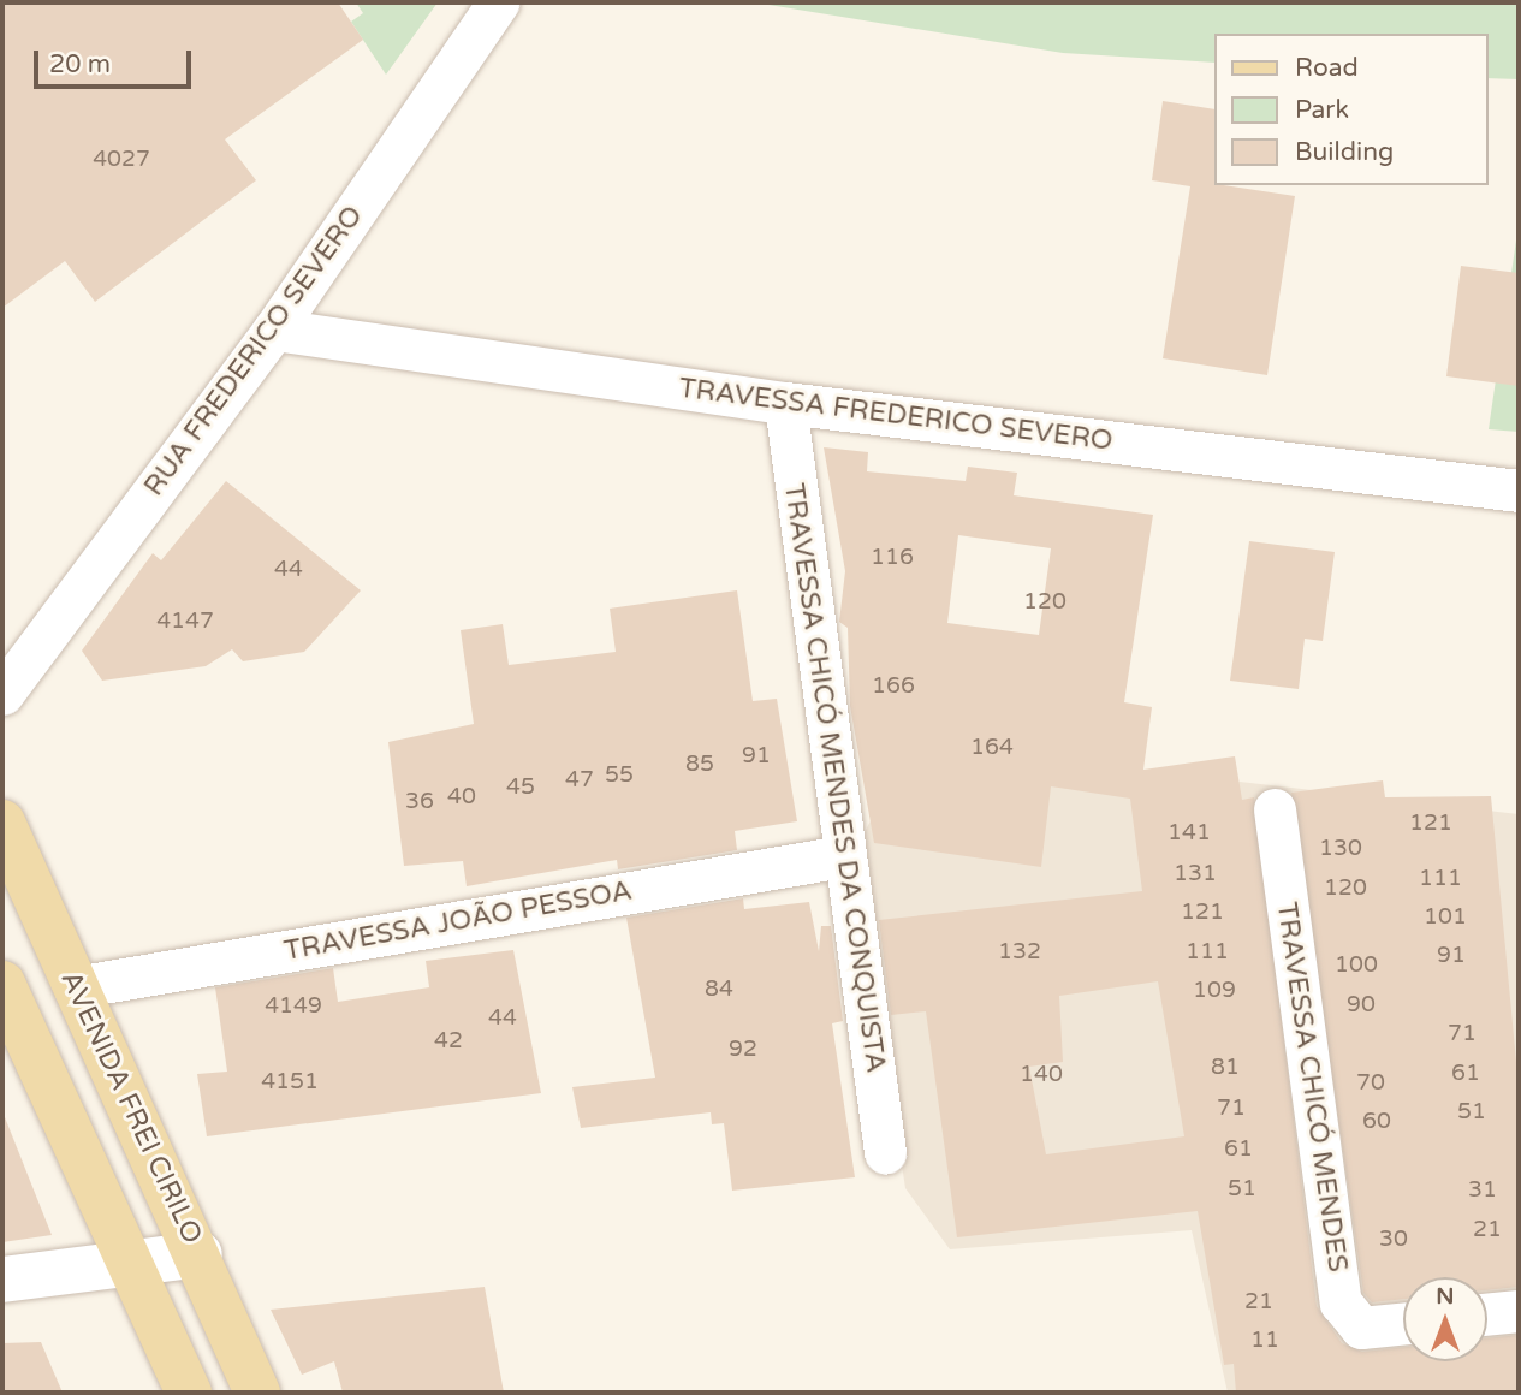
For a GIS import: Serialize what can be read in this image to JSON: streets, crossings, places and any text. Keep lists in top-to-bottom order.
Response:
{
  "streets": {
    "main road": ["AVENIDA FREI CIRILO"],
    "street": [
      "RUA FREDERICO SEVERO",
      "TRAVESSA FREDERICO SEVERO",
      "TRAVESSA CHICÓ MENDES DA CONQUISTA",
      "TRAVESSA JOÃO PESSOA",
      "TRAVESSA CHICÓ MENDES"
    ]
  },
  "crossings": [
    ["RUA FREDERICO SEVERO", "TRAVESSA FREDERICO SEVERO"],
    ["TRAVESSA FREDERICO SEVERO", "TRAVESSA CHICÓ MENDES DA CONQUISTA"],
    ["TRAVESSA CHICÓ MENDES DA CONQUISTA", "TRAVESSA JOÃO PESSOA"],
    ["TRAVESSA JOÃO PESSOA", "AVENIDA FREI CIRILO"]
  ],
  "house_numbers": [
    "4027",
    "116",
    "44",
    "120",
    "4147",
    "166",
    "164",
    "91",
    "85",
    "55",
    "47",
    "45",
    "40",
    "36",
    "121",
    "141",
    "130",
    "131",
    "111",
    "120",
    "121",
    "101",
    "132",
    "111",
    "91",
    "100",
    "84",
    "109",
    "90",
    "4149",
    "44",
    "71",
    "42",
    "92",
    "81",
    "61",
    "140",
    "4151",
    "70",
    "71",
    "51",
    "60",
    "61",
    "51",
    "31",
    "21",
    "30",
    "21",
    "11"
  ],
  "legend": ["Road", "Park", "Building"],
  "scale_bar": "20 m",
  "north": "top"
}
